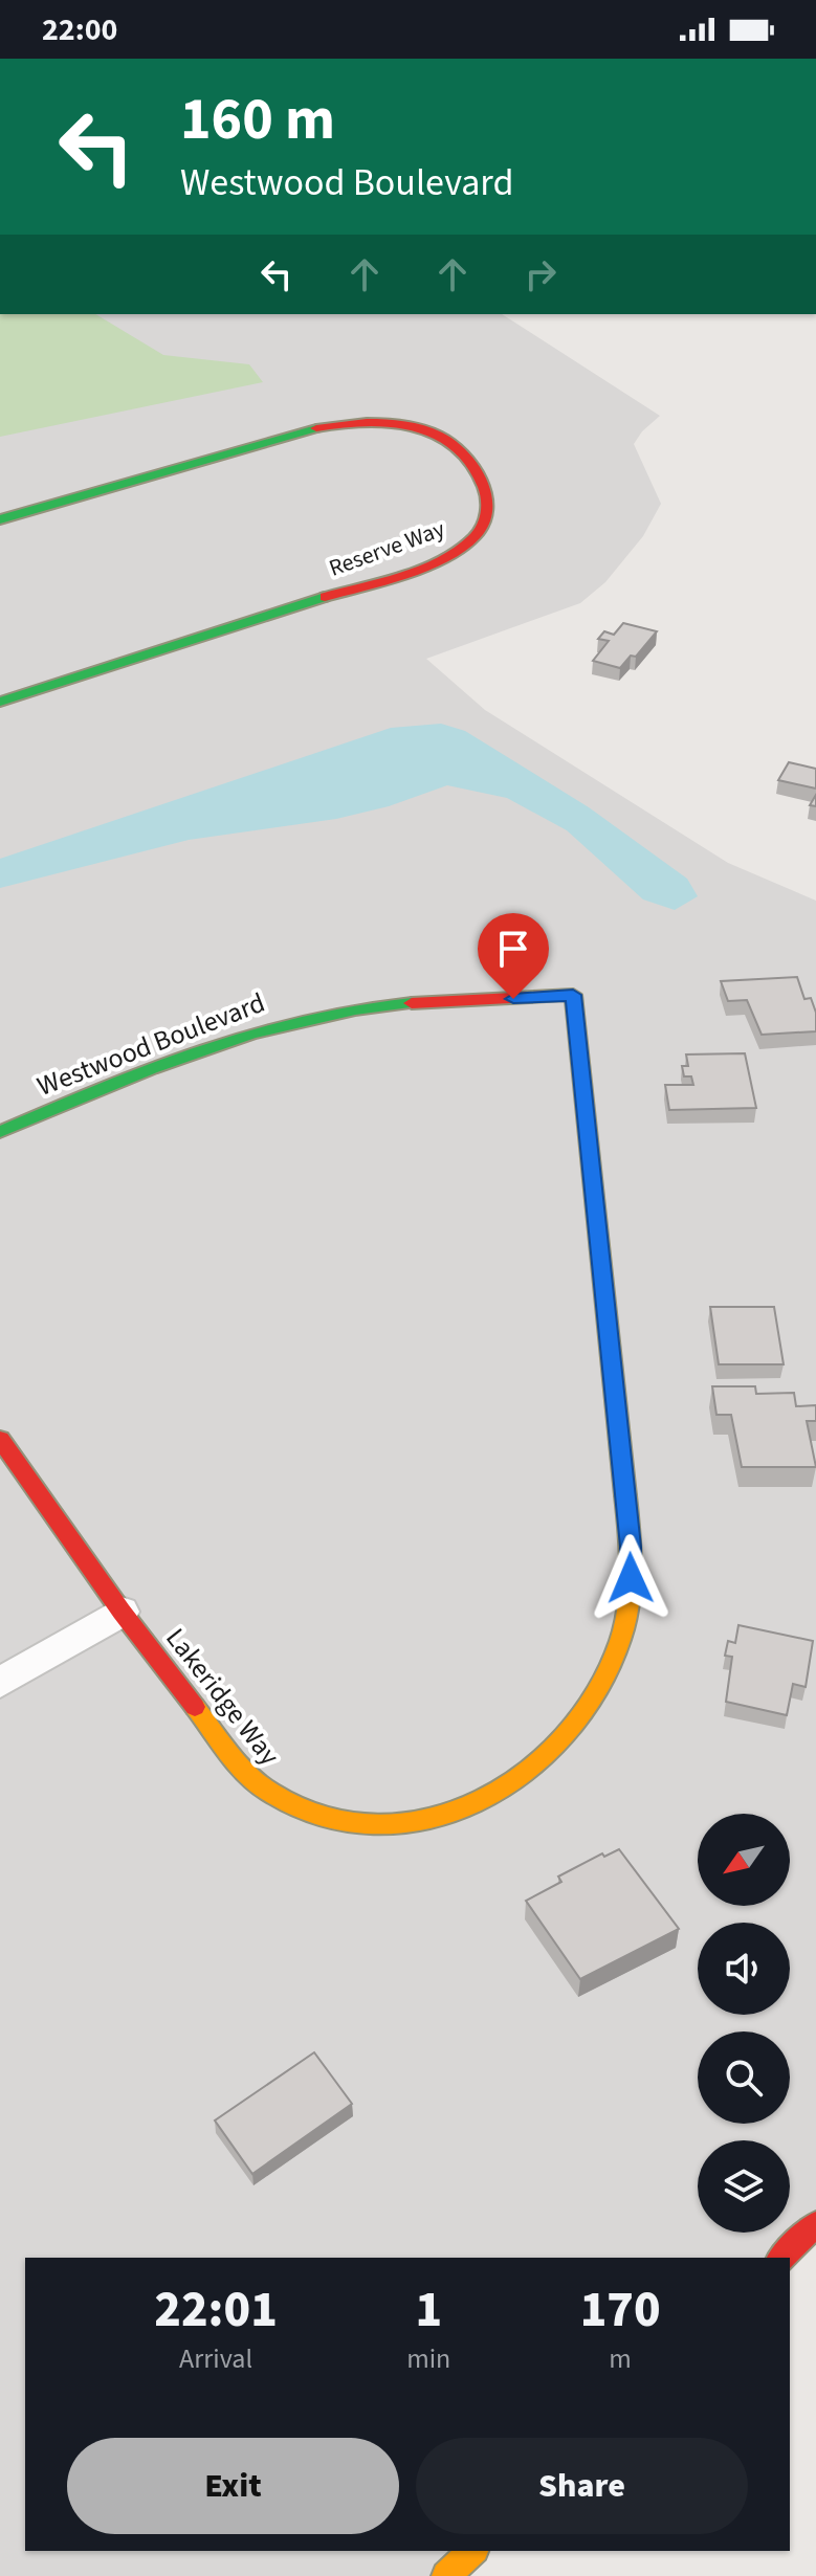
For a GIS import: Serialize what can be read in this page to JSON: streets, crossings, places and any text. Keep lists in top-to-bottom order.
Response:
{
  "streets": {
    "street": ["Reserve Way", "Westwood Boulevard", "Lakeridge Way"]
  },
  "crossings": [
    ["Westwood Boulevard", "Lakeridge Way"]
  ],
  "north": "bottom left",
  "page": {
    "status": "22:00",
    "turn": ["160 m", "Westwood Boulevard"],
    "eta": [
      "22:01",
      "Arrival",
      "1",
      "min",
      "170",
      "m"
    ],
    "buttons": ["Exit", "Share"]
  }
}
